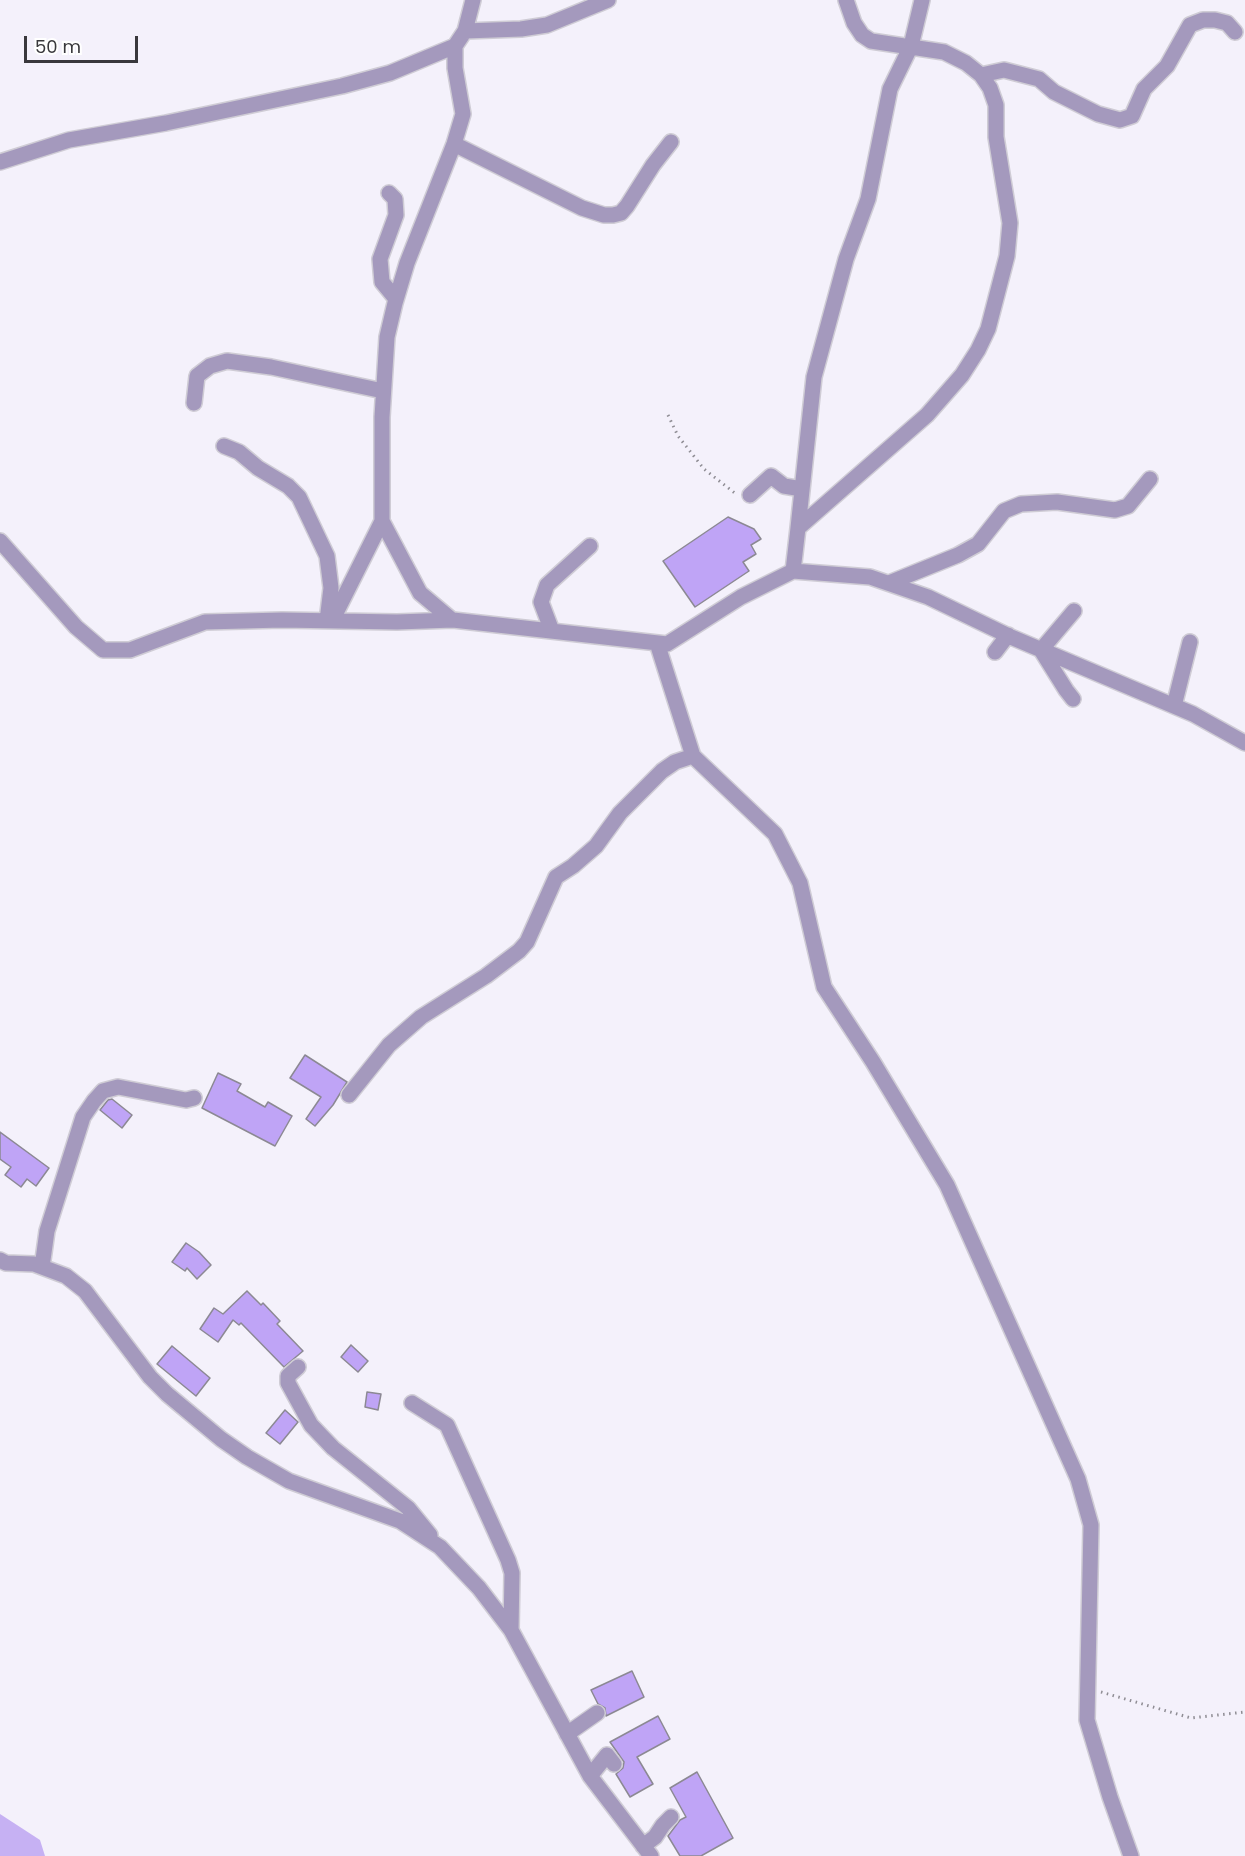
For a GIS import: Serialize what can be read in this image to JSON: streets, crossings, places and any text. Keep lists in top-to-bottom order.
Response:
{
  "scale_bar": "50 m"
}
